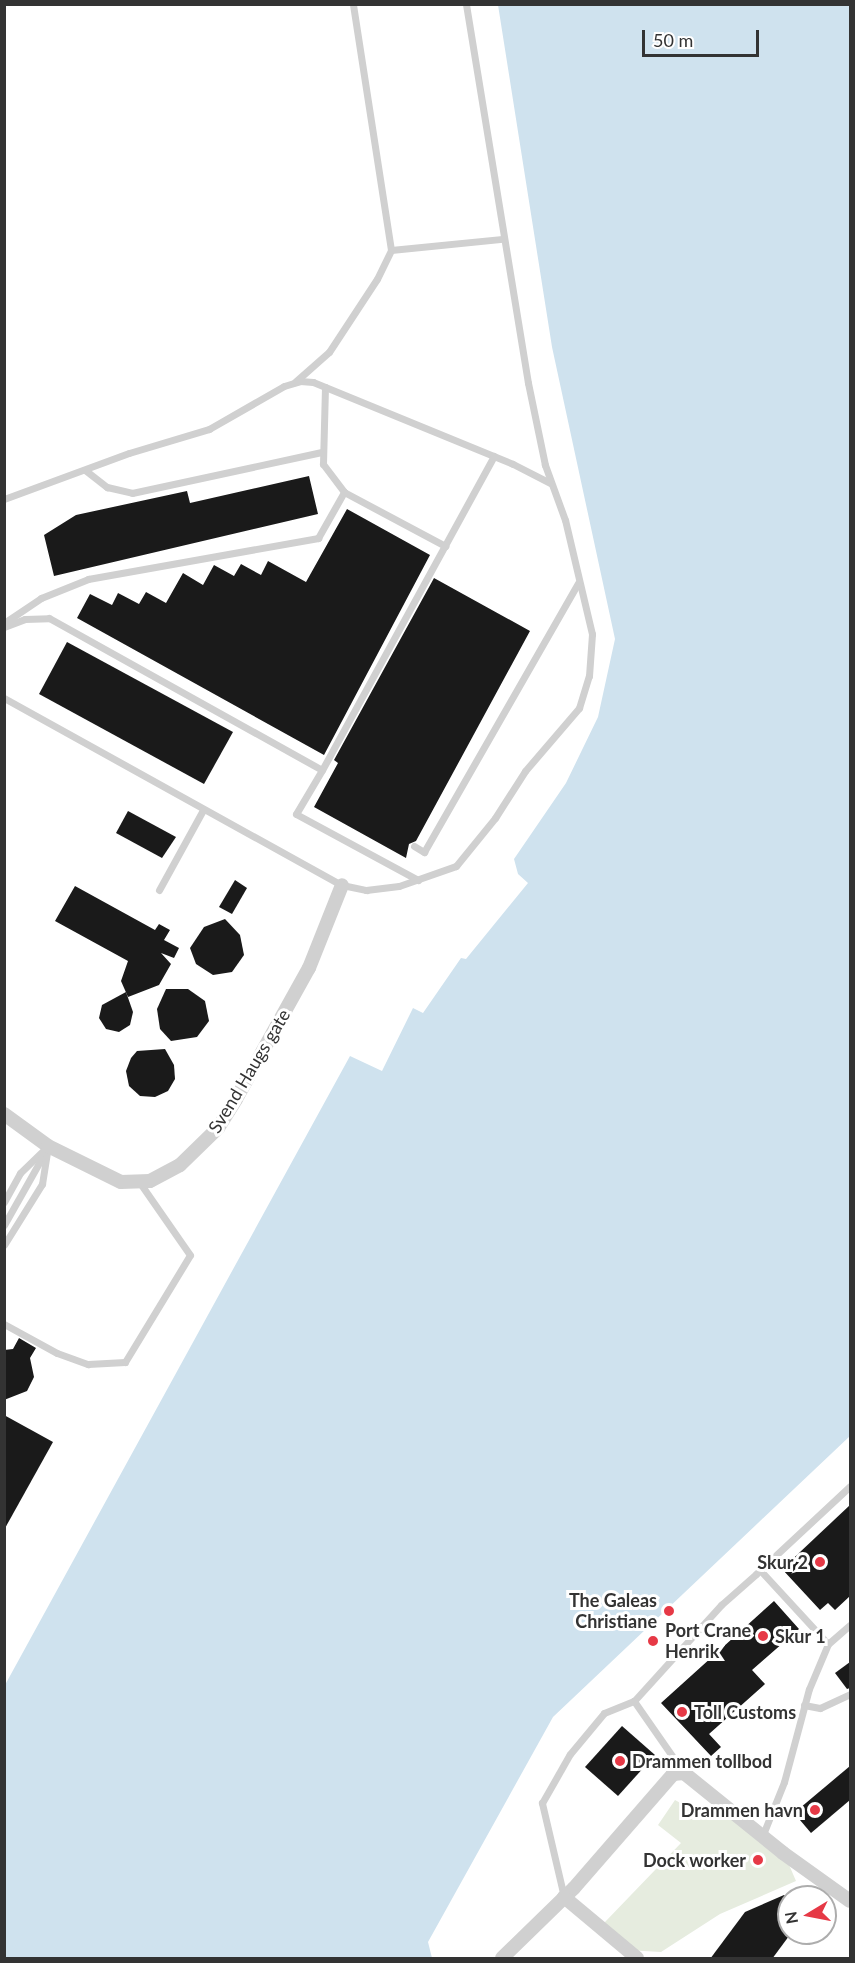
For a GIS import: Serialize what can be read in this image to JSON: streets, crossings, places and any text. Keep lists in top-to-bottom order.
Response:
{
  "streets": {
    "street": ["Svend Haugs gate"]
  },
  "places": [
    "Skur 2",
    "The Galeas Christiane",
    "Skur 1",
    "Port Crane Henrik",
    "Toll Customs",
    "Drammen tollbod",
    "Drammen havn",
    "Dock worker"
  ],
  "scale_bar": "50 m",
  "north": "left"
}
